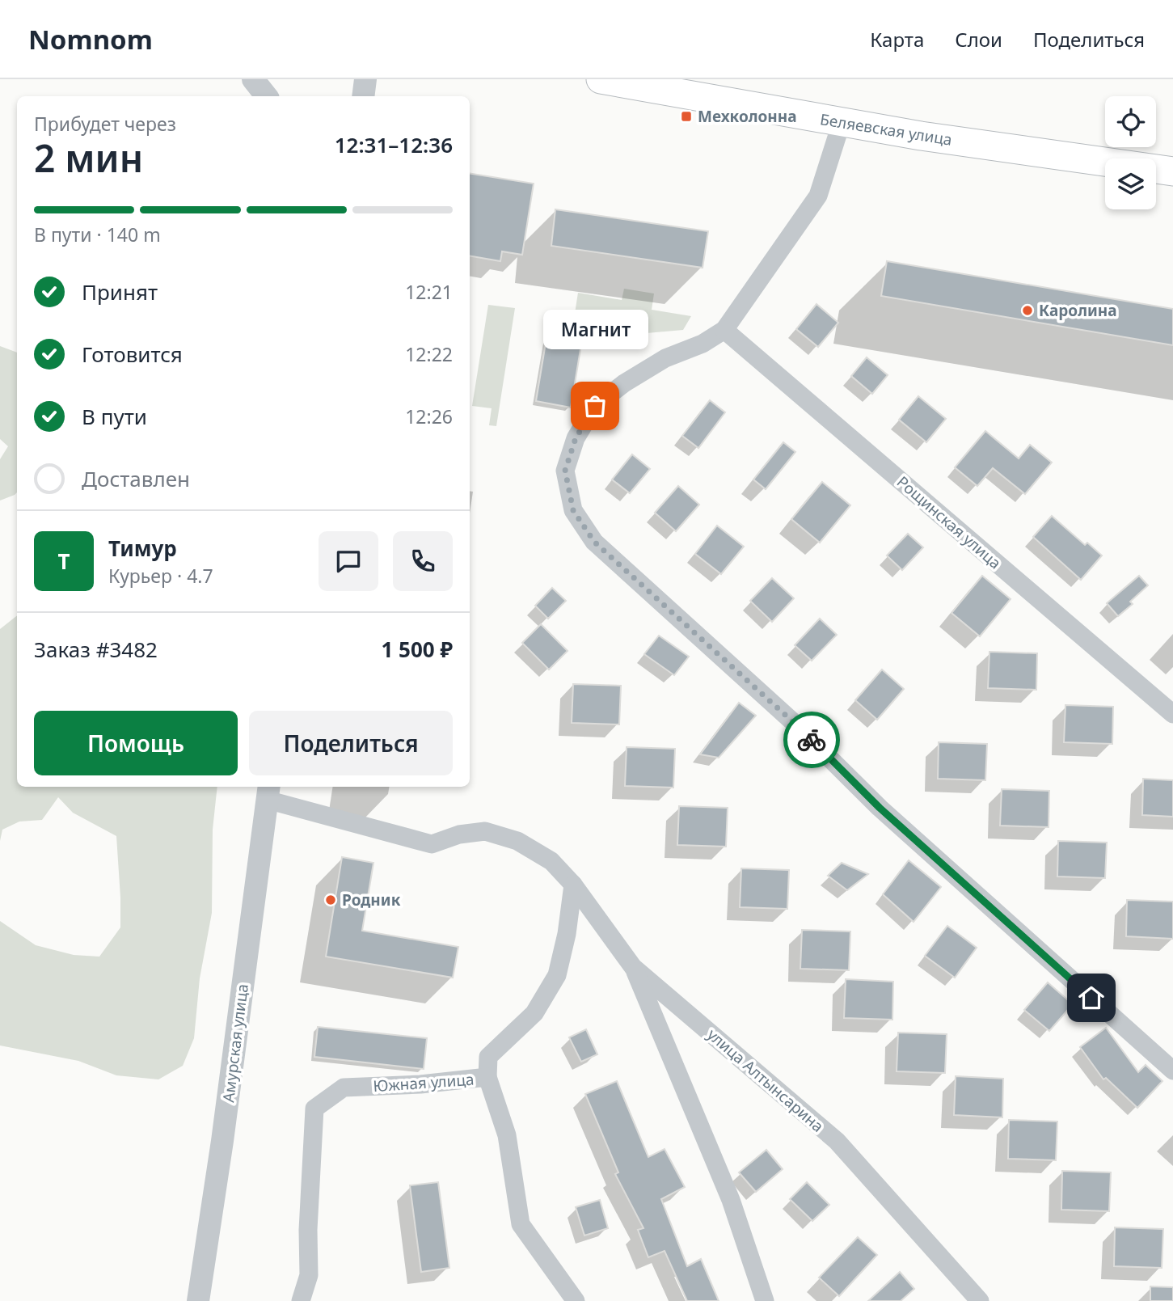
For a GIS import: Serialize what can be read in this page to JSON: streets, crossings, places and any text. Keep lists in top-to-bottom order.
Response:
{
  "streets": {
    "main road": ["Беляевская улица"],
    "street": [
      "Рощинская улица",
      "Амурская улица",
      "улица Алтынсарина",
      "Южная улица"
    ]
  },
  "crossings": [
    ["Амурская улица", "улица Алтынсарина"]
  ],
  "places": {
    "transit": ["Мехколонна"],
    "other": ["Каролина", "Магнит", "Родник"]
  },
  "page": {
    "header": "Nomnom",
    "nav": ["Карта", "Слои", "Поделиться"],
    "heading": ["2 мин", "Прибудет через", "12:31–12:36"],
    "panel": [
      "Тимур",
      "Курьер · 4.7",
      "Заказ #3482",
      "1 500 ₽"
    ],
    "bar": "В пути · 140 m",
    "list": [
      ["Принят", "12:21"],
      ["Готовится", "12:22"],
      ["В пути", "12:26"],
      "Доставлен"
    ],
    "bubble": "Магнит",
    "round": "Т",
    "buttons": ["Помощь", "Поделиться"]
  }
}
